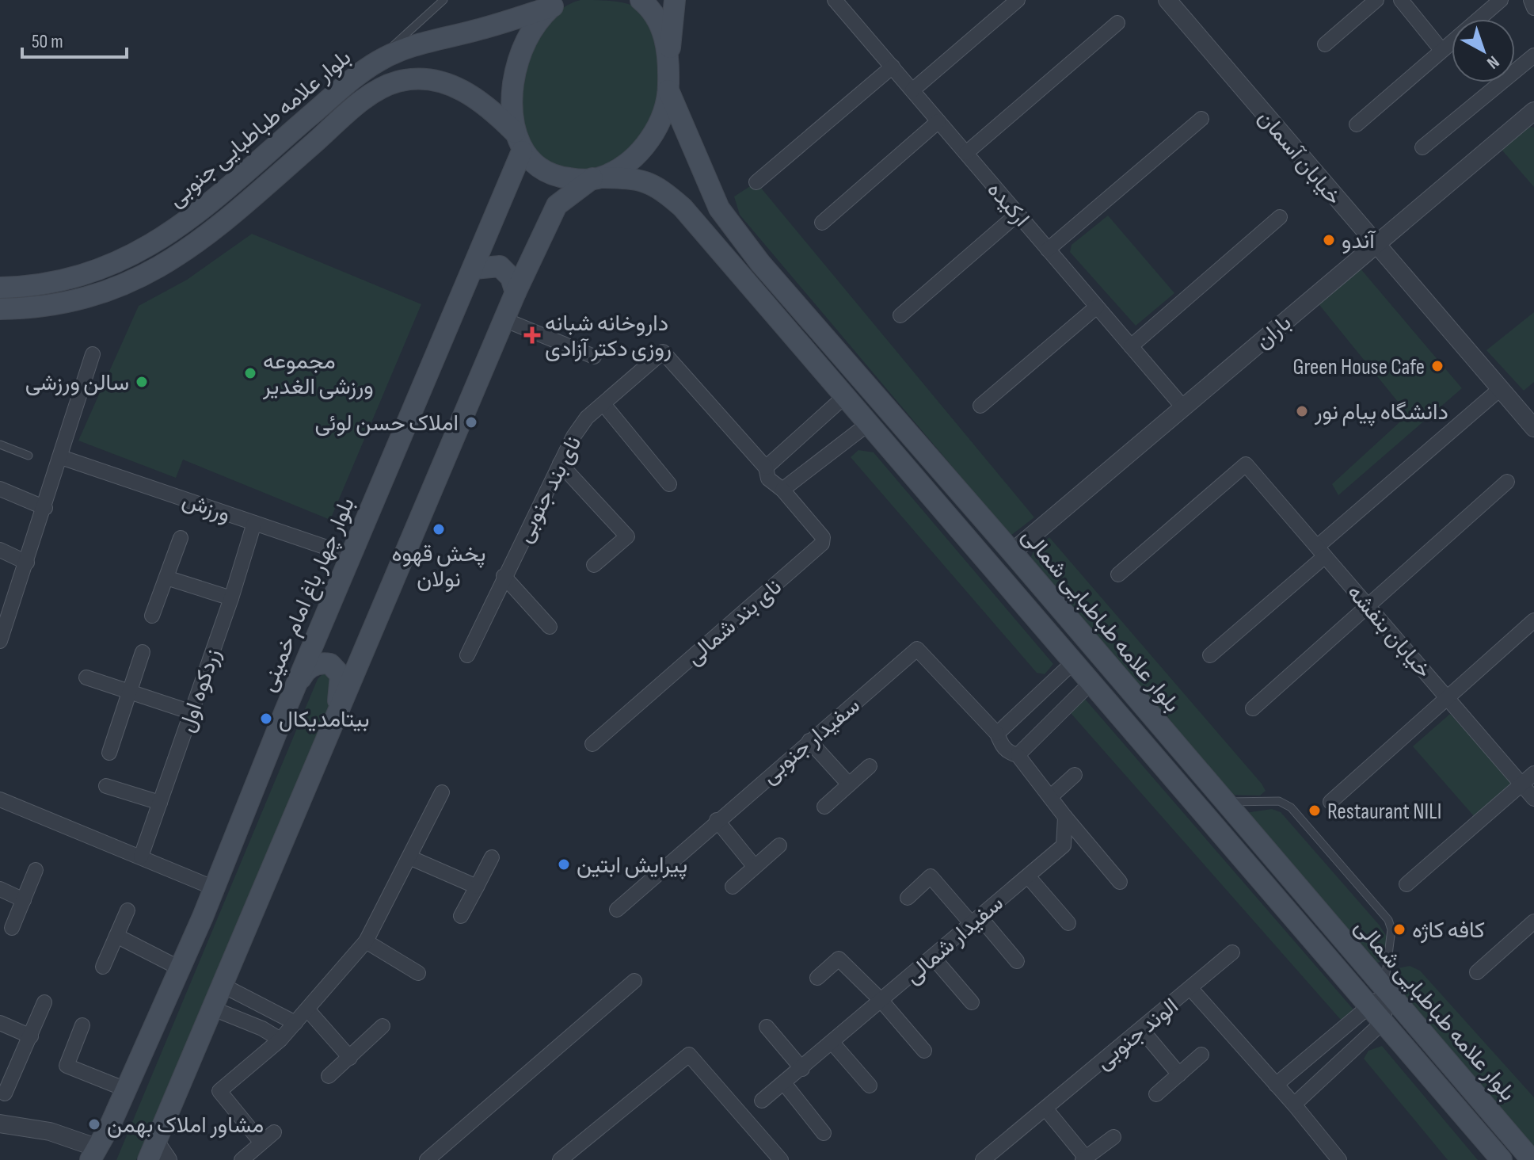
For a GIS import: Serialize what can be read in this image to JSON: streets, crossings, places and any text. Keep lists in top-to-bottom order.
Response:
{
  "streets": {
    "main road": ["بلوار علامه طباطبایی جنوبی", "بلوار چهار باغ امام خمینی", "بلوار علامه طباطبایی شمالی"],
    "street": [
      "خیابان آسمان",
      "ارکیده",
      "باران",
      "نای بند جنوبی",
      "ورزش",
      "نای بند شمالی",
      "خیابان بنفشه",
      "زردکوه اول",
      "سفیدار جنوبی",
      "سفیدار شمالی",
      "الوند جنوبی"
    ]
  },
  "crossings": [
    ["بلوار علامه طباطبایی جنوبی", "بلوار چهار باغ امام خمینی"],
    ["خیابان آسمان", "باران"],
    ["ارکیده", "باران"],
    ["باران", "بلوار علامه طباطبایی شمالی"],
    ["ورزش", "بلوار چهار باغ امام خمینی"],
    ["ورزش", "زردکوه اول"]
  ],
  "places": {
    "other": [
      "آندو",
      "Green House Cafe",
      "مجموعه ورزشی الغدیر",
      "سالن ورزشی",
      "دانشگاه پیام نور",
      "املاک حسن لوئی",
      "پخش قهوه نولان",
      "بیتامدیکال",
      "Restaurant NILI",
      "پیرایش ابتین",
      "کافه کاژه",
      "مشاور املاک بهمن"
    ],
    "health": ["داروخانه شبانه روزی دکتر آزادی"]
  },
  "scale_bar": "50 m",
  "north": "bottom right"
}
